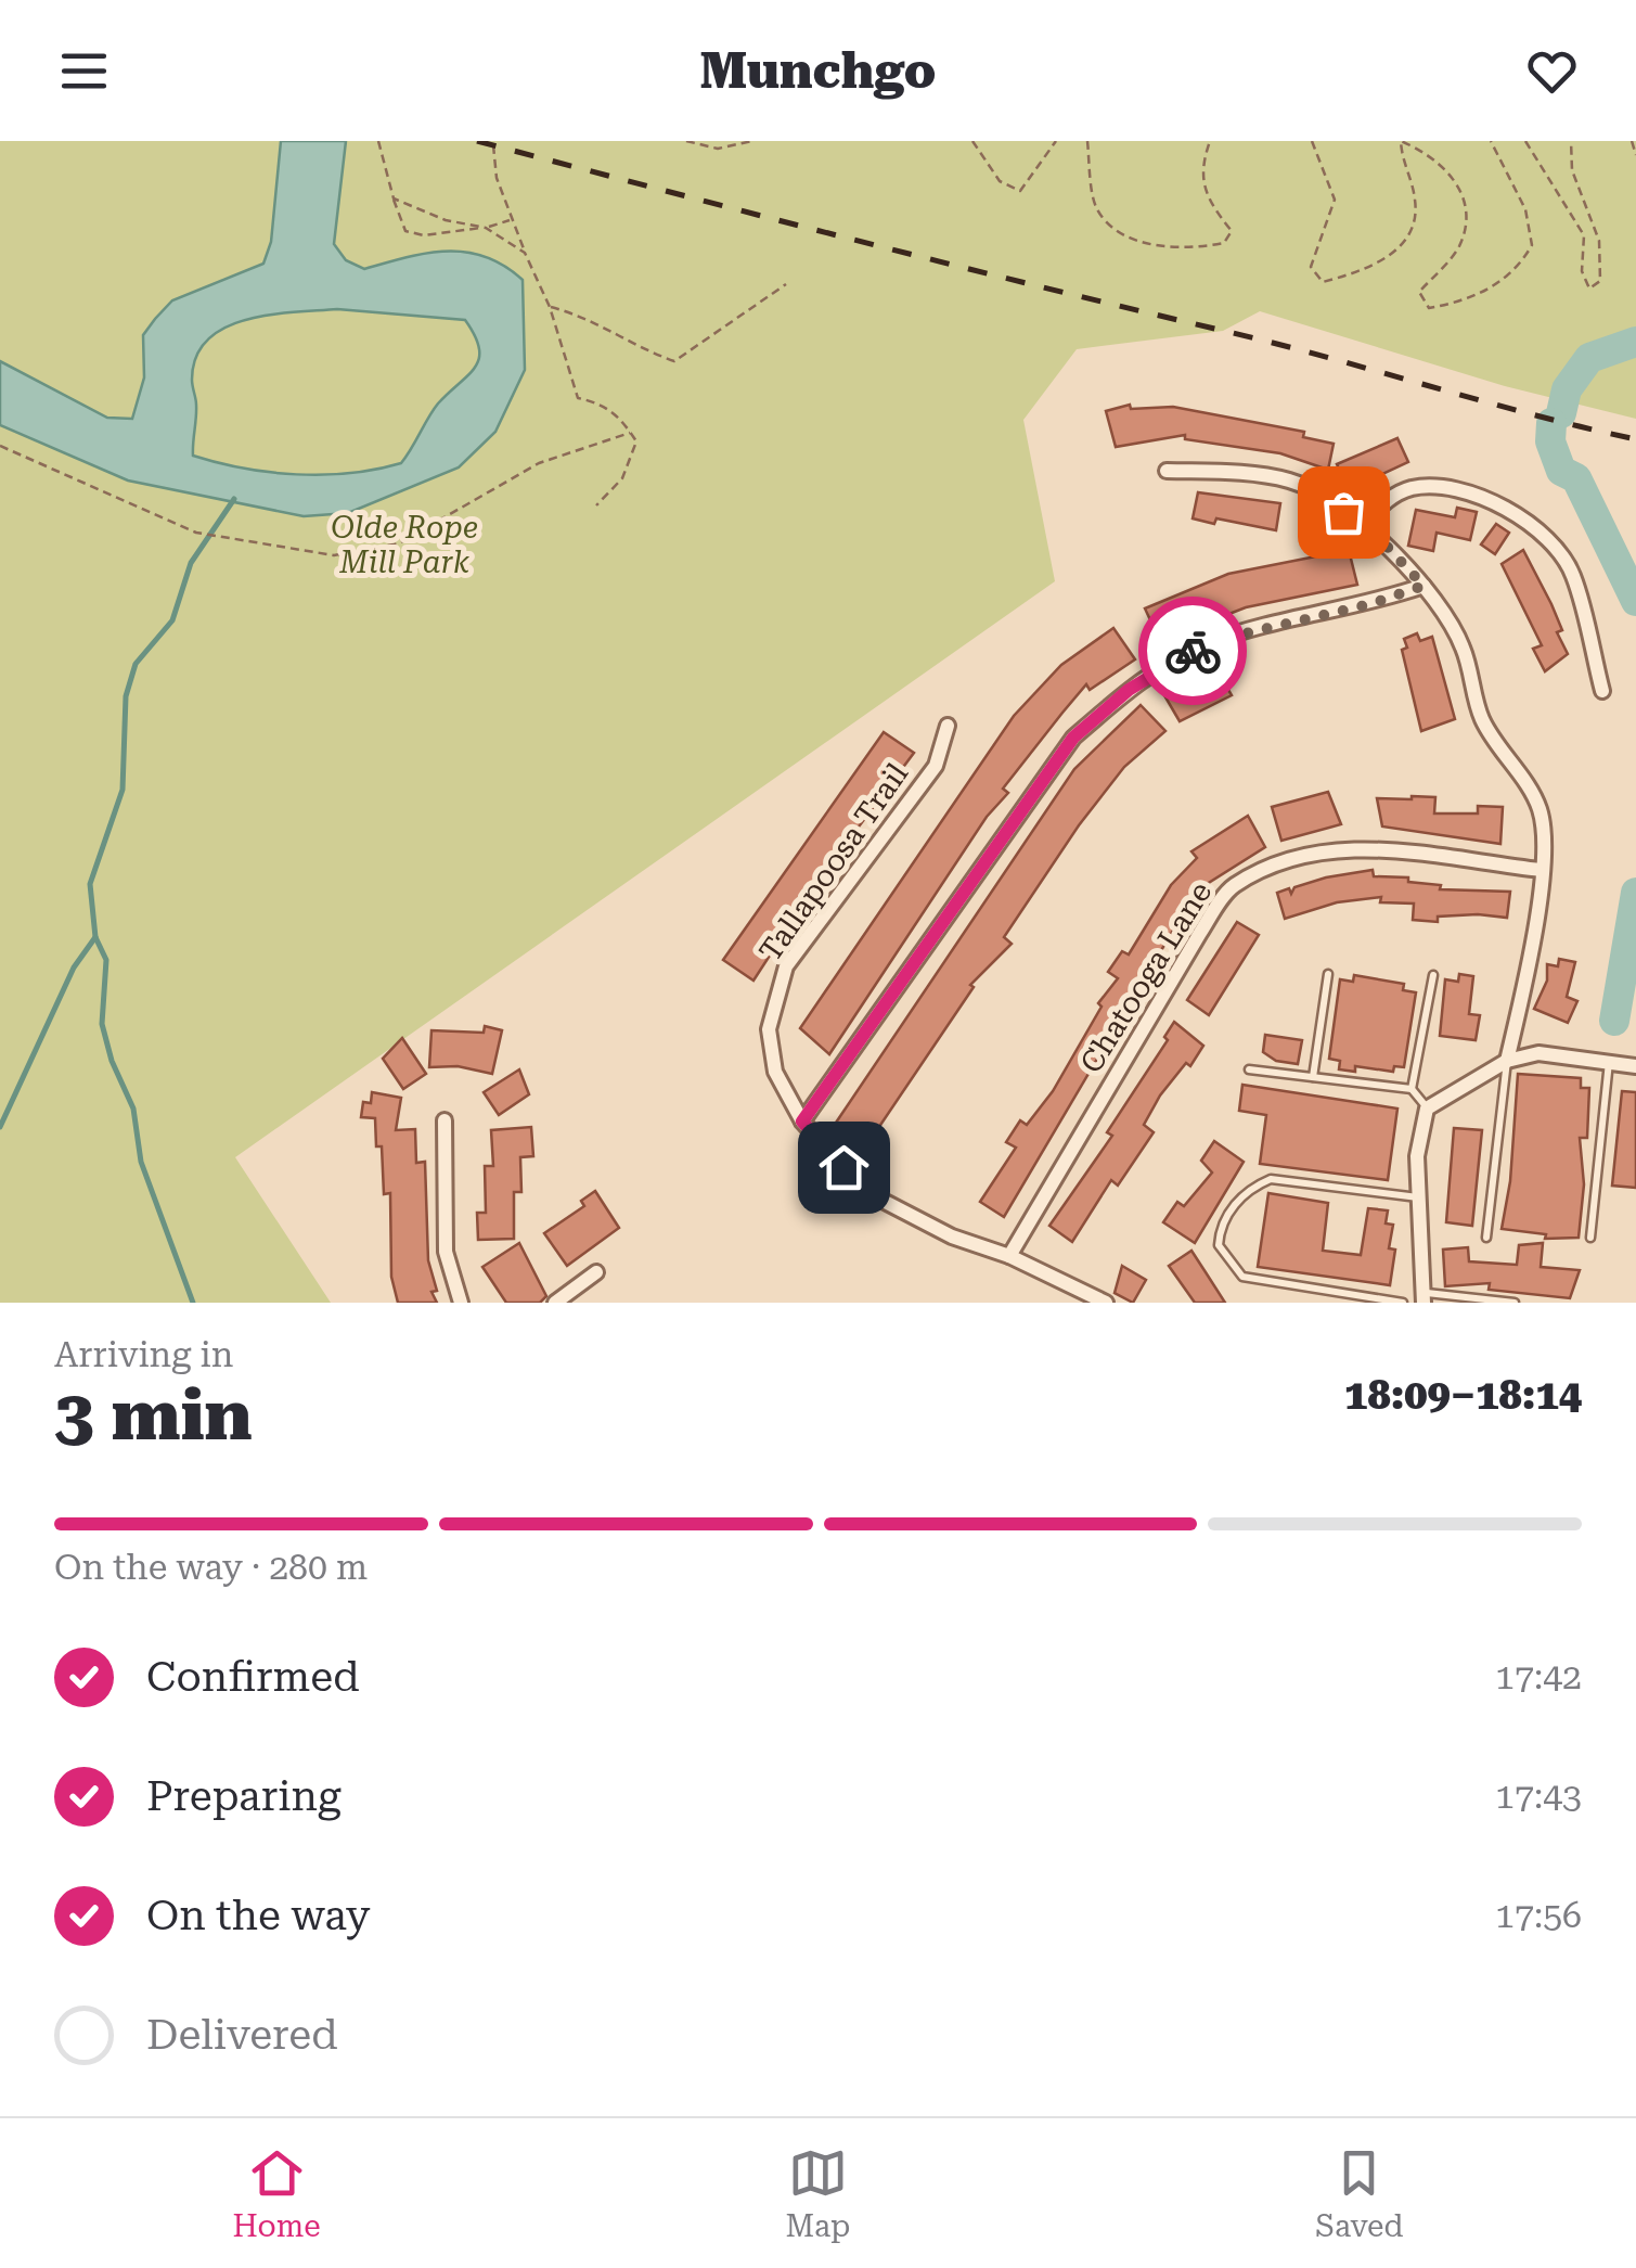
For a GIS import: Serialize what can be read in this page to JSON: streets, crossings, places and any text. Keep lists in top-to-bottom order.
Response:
{
  "streets": {
    "street": ["Tallapoosa Trail", "Chatooga Lane"]
  },
  "crossings": [
    ["Tallapoosa Trail", "Chatooga Lane"]
  ],
  "parks": ["Olde Rope Mill Park"],
  "page": {
    "header": "Munchgo",
    "heading": ["3 min", "Arriving in", "18:09–18:14"],
    "bar": "On the way · 280 m",
    "list": [
      ["Confirmed", "17:42"],
      ["Preparing", "17:43"],
      ["On the way", "17:56"],
      "Delivered"
    ],
    "tabs": ["Home", "Map", "Saved"]
  }
}
